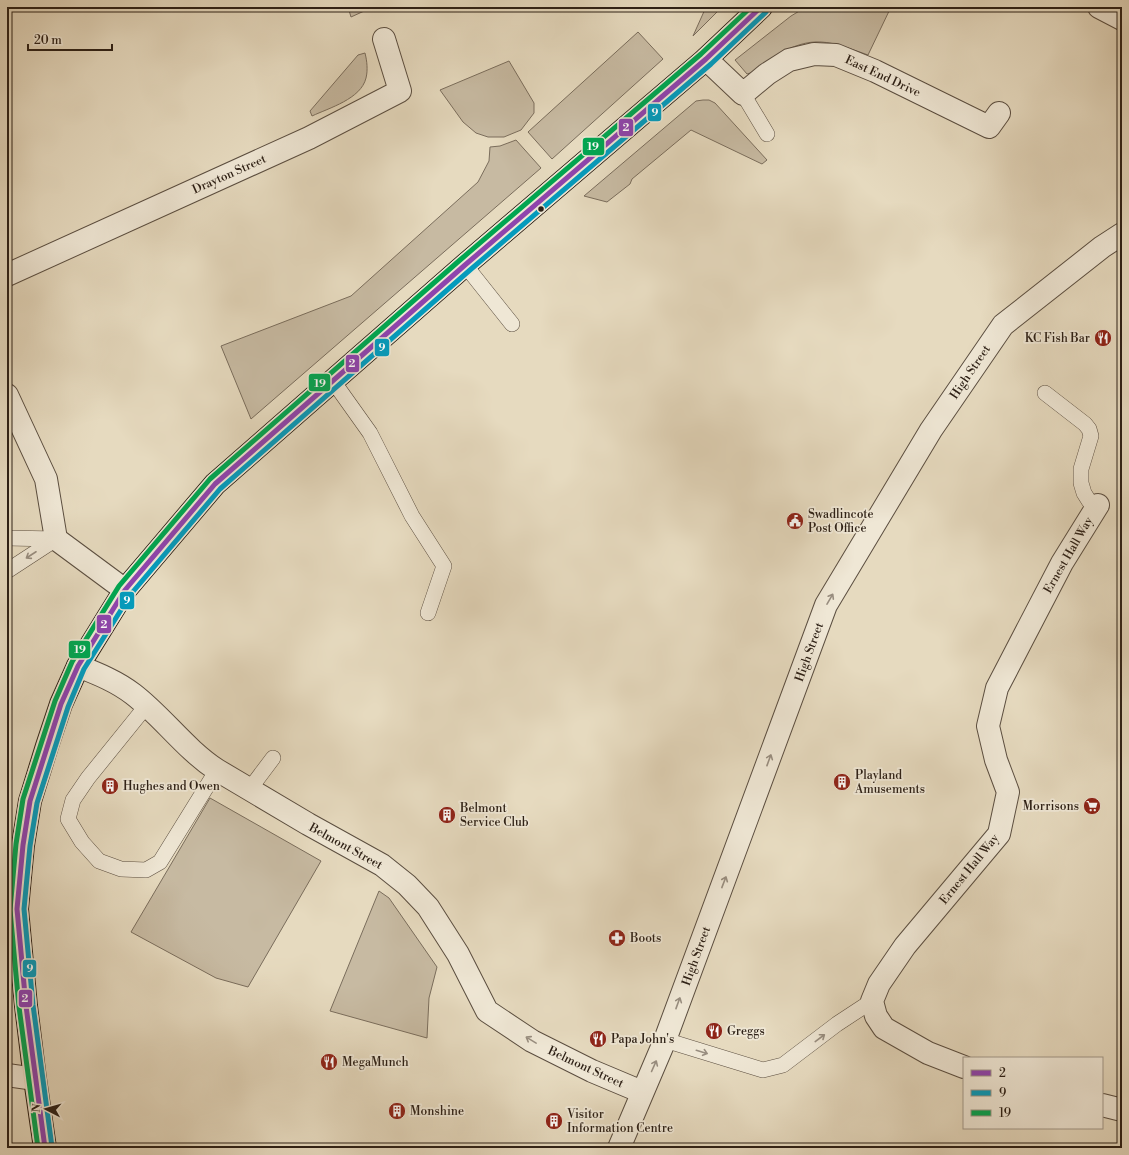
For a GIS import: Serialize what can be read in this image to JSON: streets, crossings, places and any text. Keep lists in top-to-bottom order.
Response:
{
  "streets": {
    "street": [
      "East End Drive",
      "Drayton Street",
      "High Street",
      "Ernest Hall Way",
      "Belmont Street"
    ]
  },
  "crossings": [
    ["High Street", "Belmont Street"]
  ],
  "one_way": ["High Street", "Belmont Street"],
  "places": {
    "restaurant": [
      "KC Fish Bar",
      "Greggs",
      "Papa John's",
      "MegaMunch"
    ],
    "public building": ["Swadlincote Post Office"],
    "building": [
      "Playland Amusements",
      "Hughes and Owen",
      "Belmont Service Club",
      "Monshine",
      "Visitor Information Centre"
    ],
    "supermarket": ["Morrisons"],
    "pharmacy": ["Boots"]
  },
  "lines": ["transit line 2", "transit line 19", "transit line 9"],
  "legend": ["2", "9", "19"],
  "scale_bar": "20 m",
  "north": "left"
}
